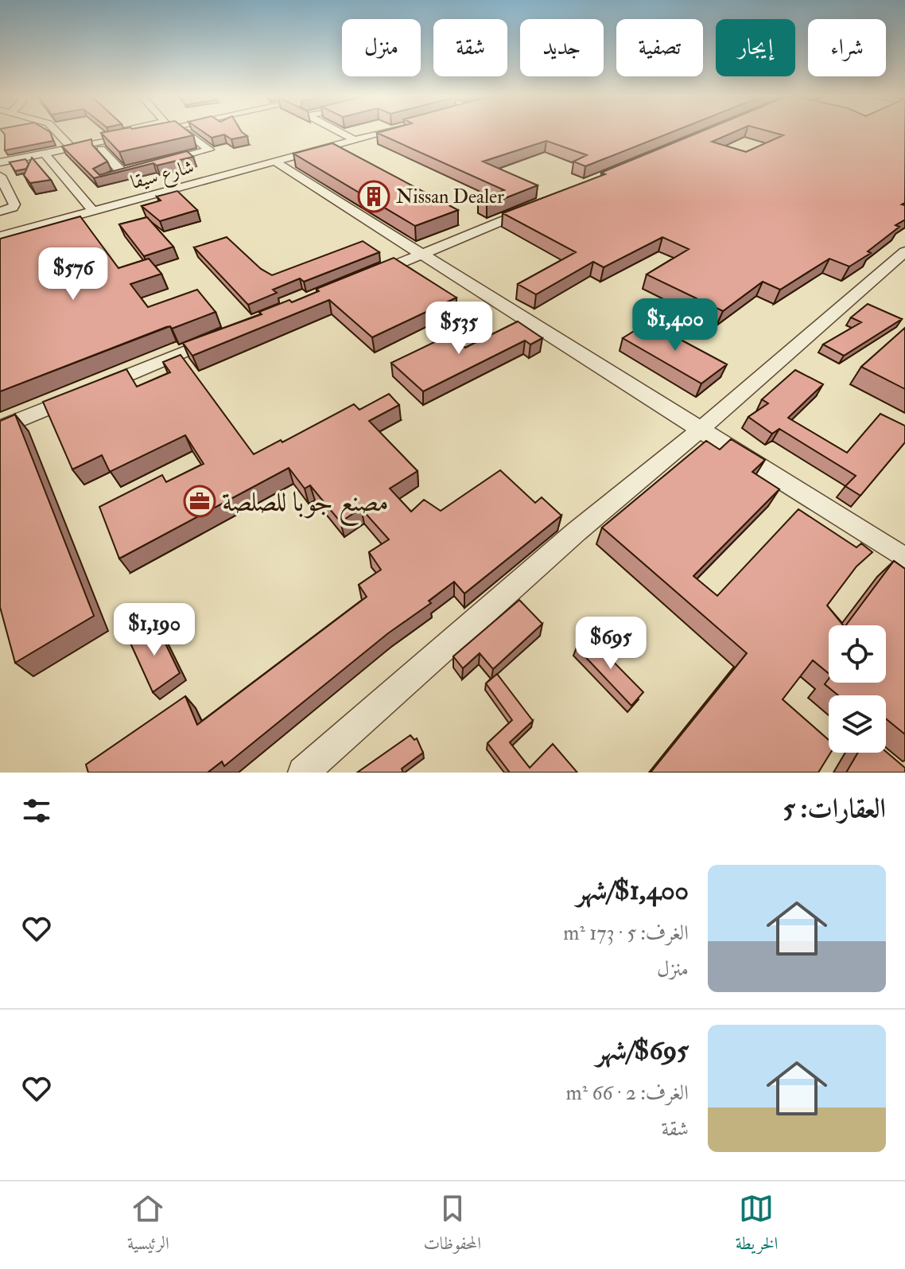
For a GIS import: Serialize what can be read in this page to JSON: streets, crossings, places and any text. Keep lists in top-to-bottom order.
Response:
{
  "streets": {
    "street": ["شارع سيقا"]
  },
  "places": {
    "building": ["Nissan Dealer"],
    "office": ["مصنع جوبا للصلصة"]
  },
  "page": {
    "chip": [
      "شراء",
      "إيجار",
      "تصفية",
      "جديد",
      "شقة",
      "منزل"
    ],
    "price": [
      "$576",
      "$1,400",
      "$535",
      "$1,190",
      "$695"
    ],
    "heading": "العقارات: 5",
    "list": [
      {
        "name": "$1,400/شهر",
        "note": "الغرف: 5 · 173 m² · منزل"
      },
      {
        "name": "$695/شهر",
        "note": "الغرف: 2 · 66 m² · شقة"
      }
    ],
    "tabs": ["الخريطة", "المحفوظات", "الرئيسية"]
  }
}
